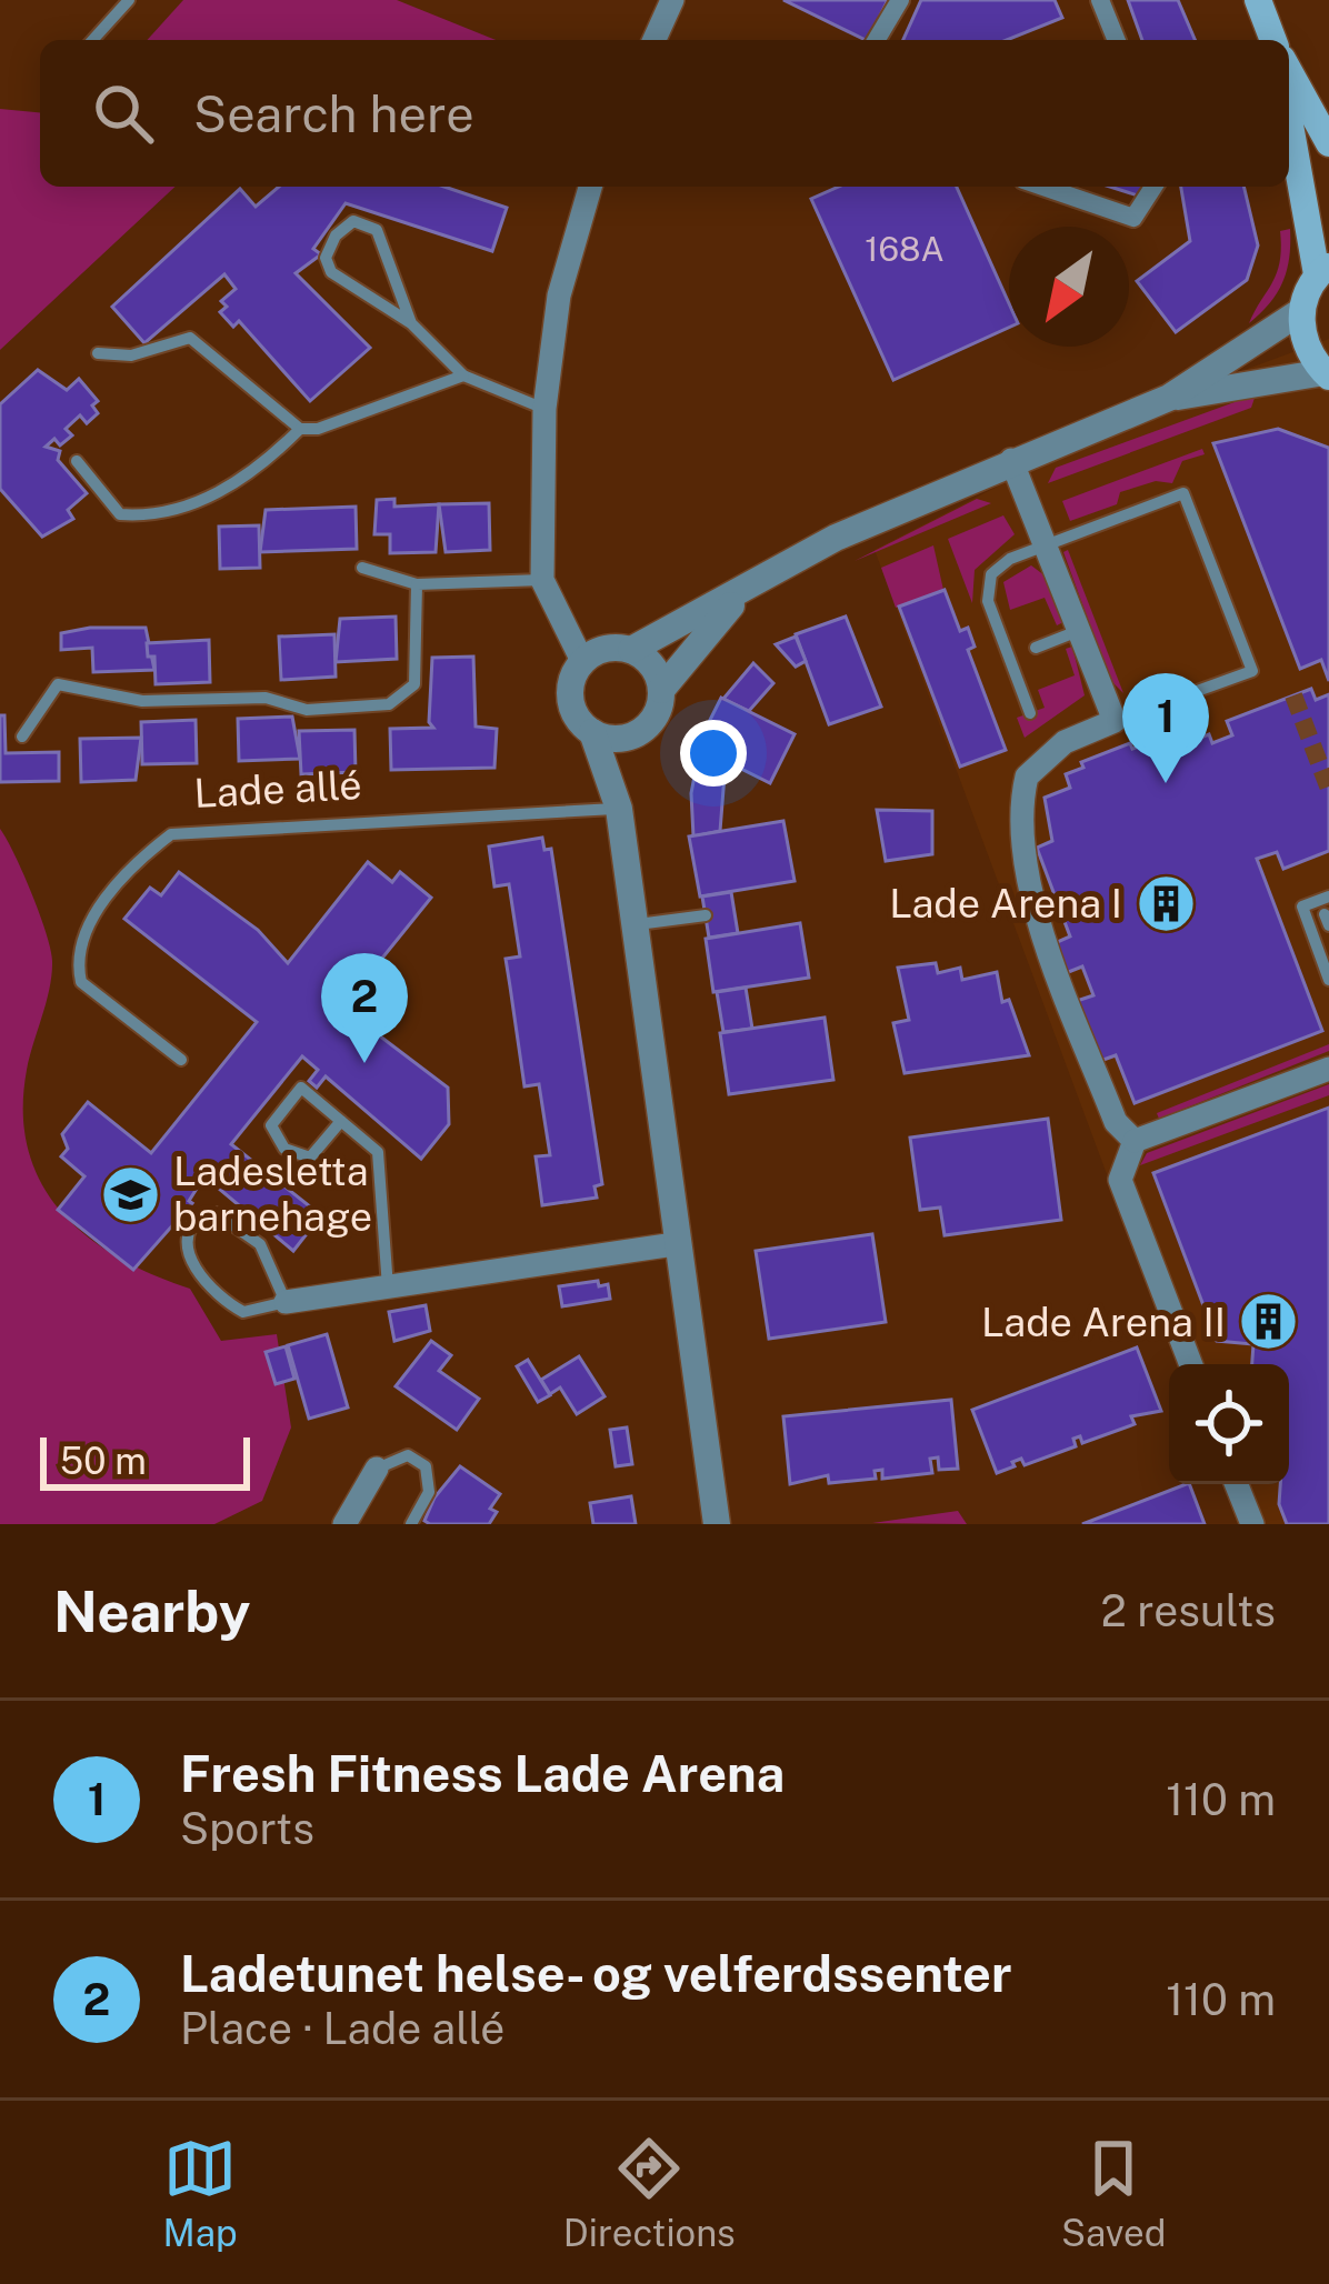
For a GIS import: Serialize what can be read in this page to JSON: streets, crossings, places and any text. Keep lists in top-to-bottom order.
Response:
{
  "streets": {
    "lane": ["Lade allé"]
  },
  "places": {
    "building": ["Lade Arena I", "Lade Arena II"],
    "school or university": ["Ladesletta barnehage"]
  },
  "house_numbers": ["168A"],
  "scale_bar": "50 m",
  "north": "bottom left",
  "page": {
    "search": "Search here",
    "pins": ["1", "2"],
    "scale": "50 m",
    "heading": ["Nearby", "2 results"],
    "list": [
      {
        "mark": "1",
        "name": "Fresh Fitness Lade Arena",
        "note": "Sports",
        "value": "110 m"
      },
      {
        "mark": "2",
        "name": "Ladetunet helse- og velferdssenter",
        "note": "Place · Lade allé",
        "value": "110 m"
      }
    ],
    "nav": ["Map", "Directions", "Saved"]
  }
}
